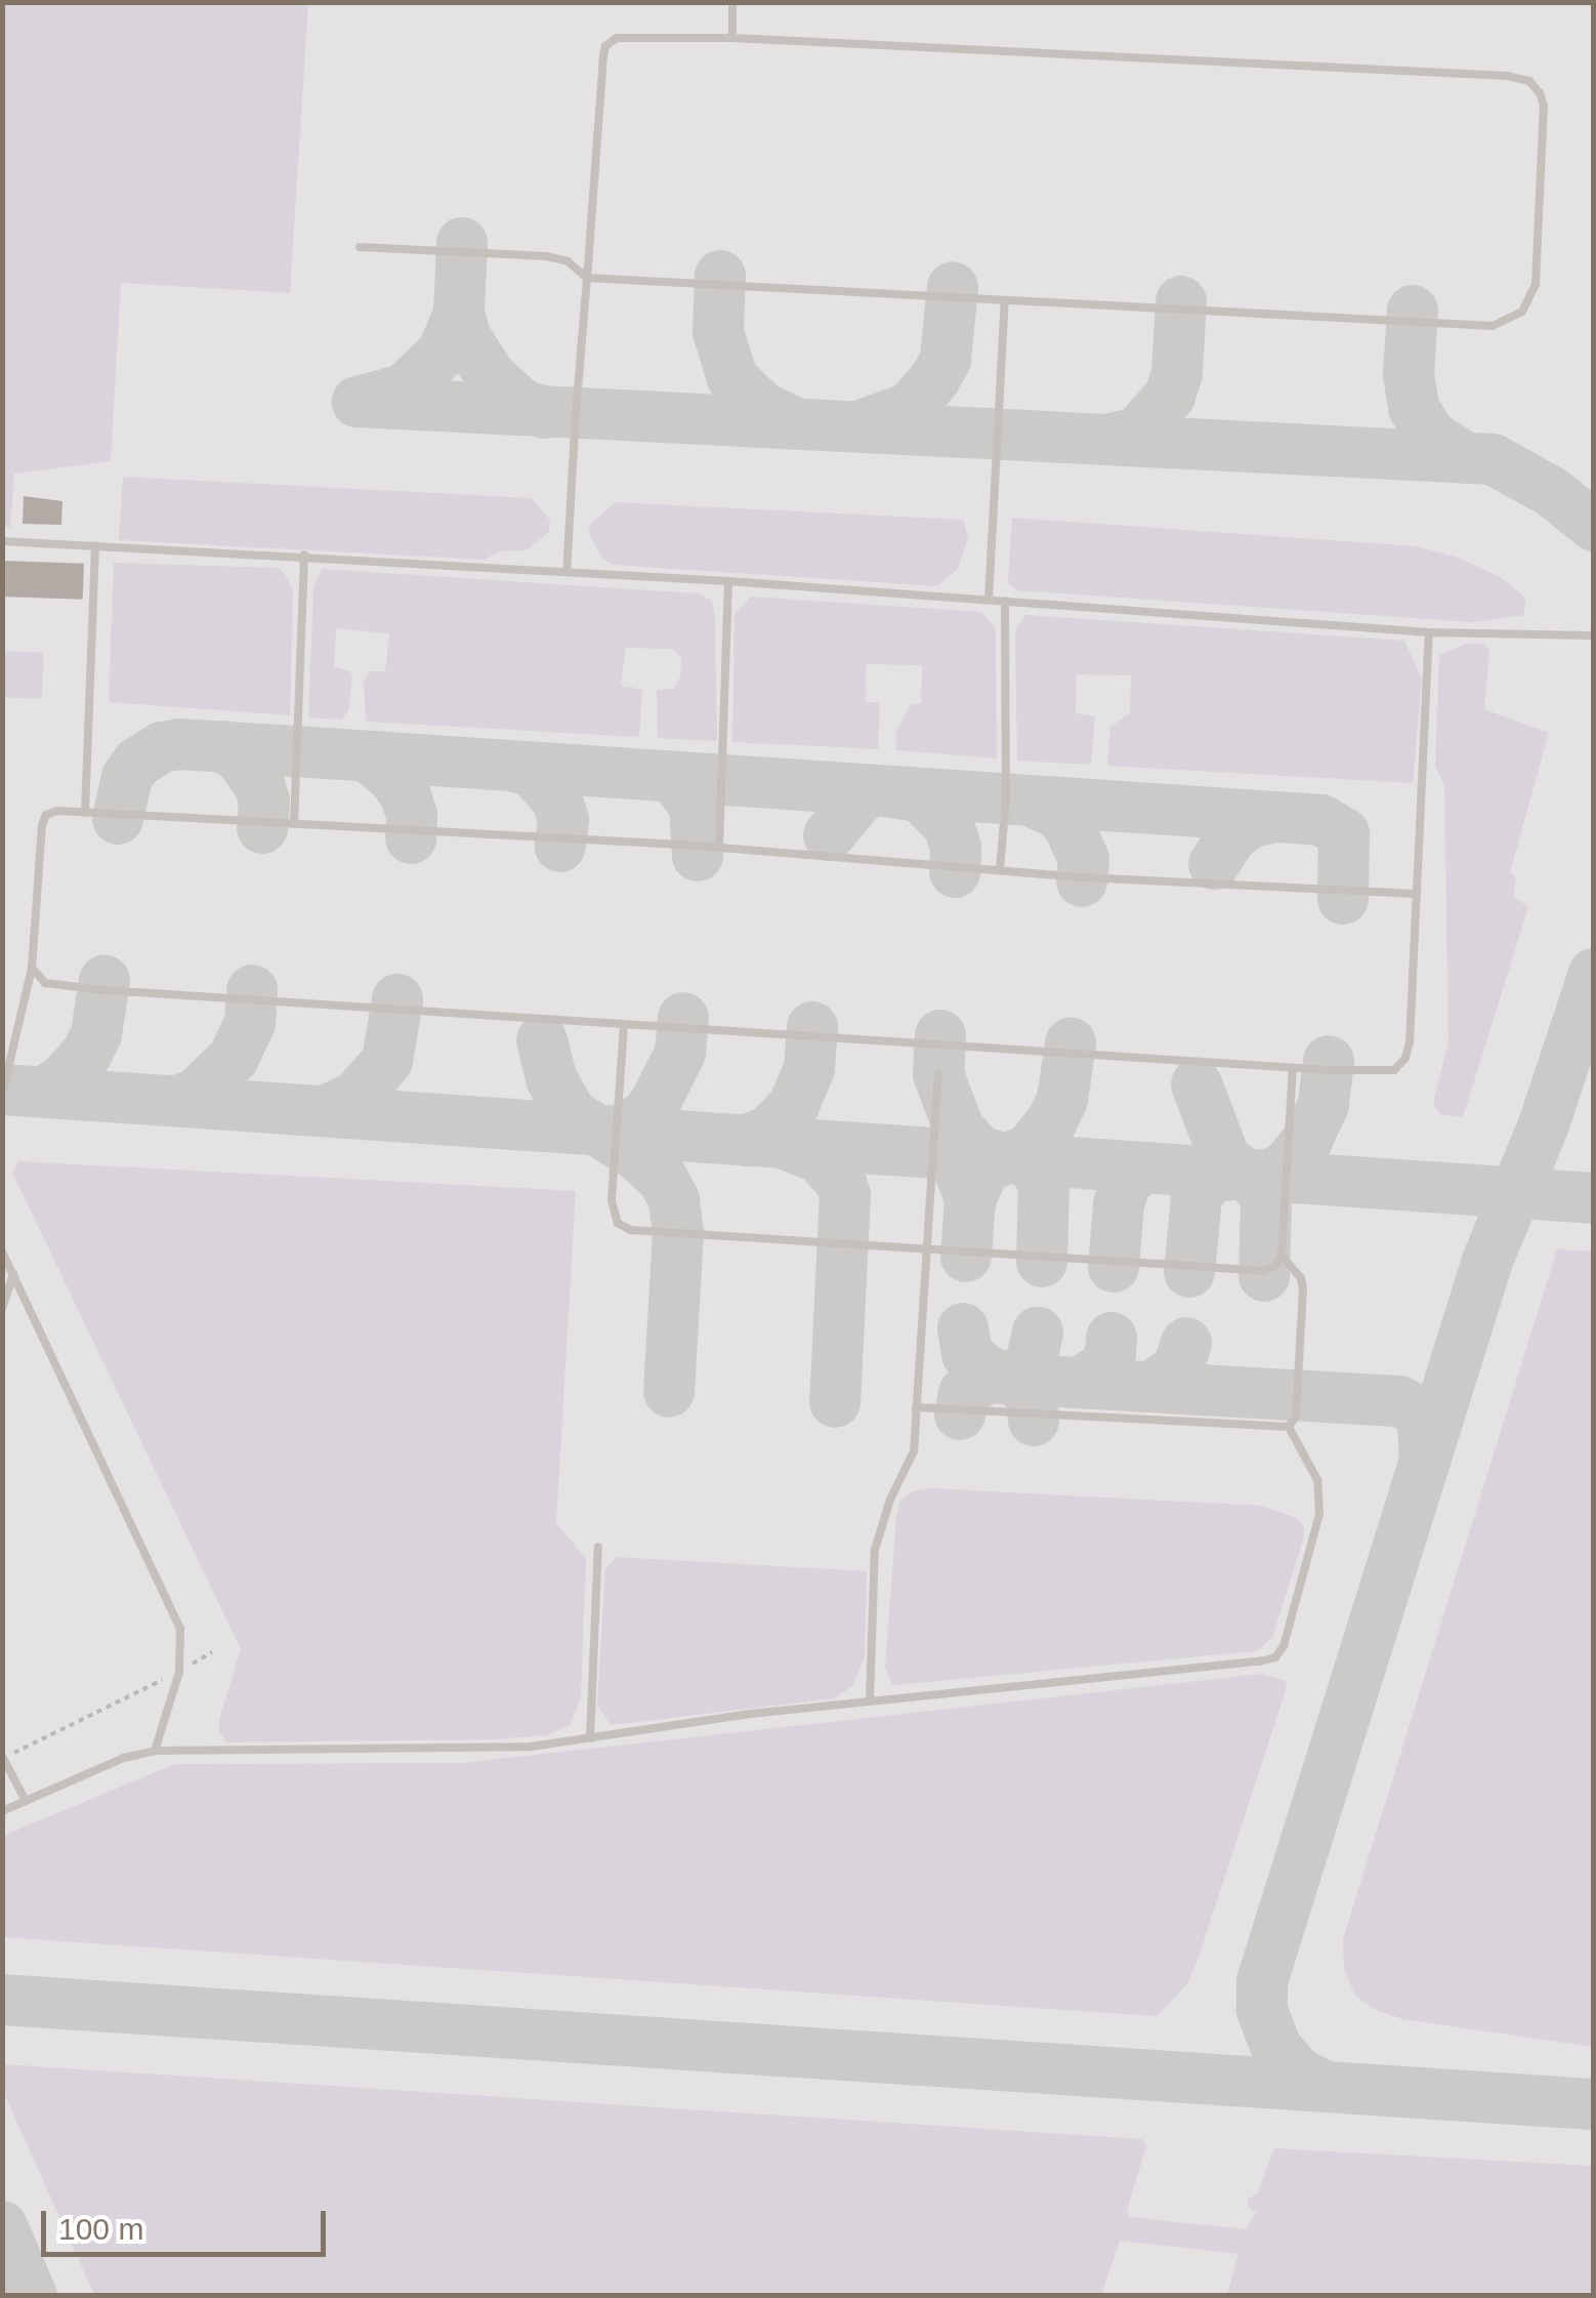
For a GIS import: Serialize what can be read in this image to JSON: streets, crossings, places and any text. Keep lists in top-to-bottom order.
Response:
{
  "scale_bar": "100 m"
}
